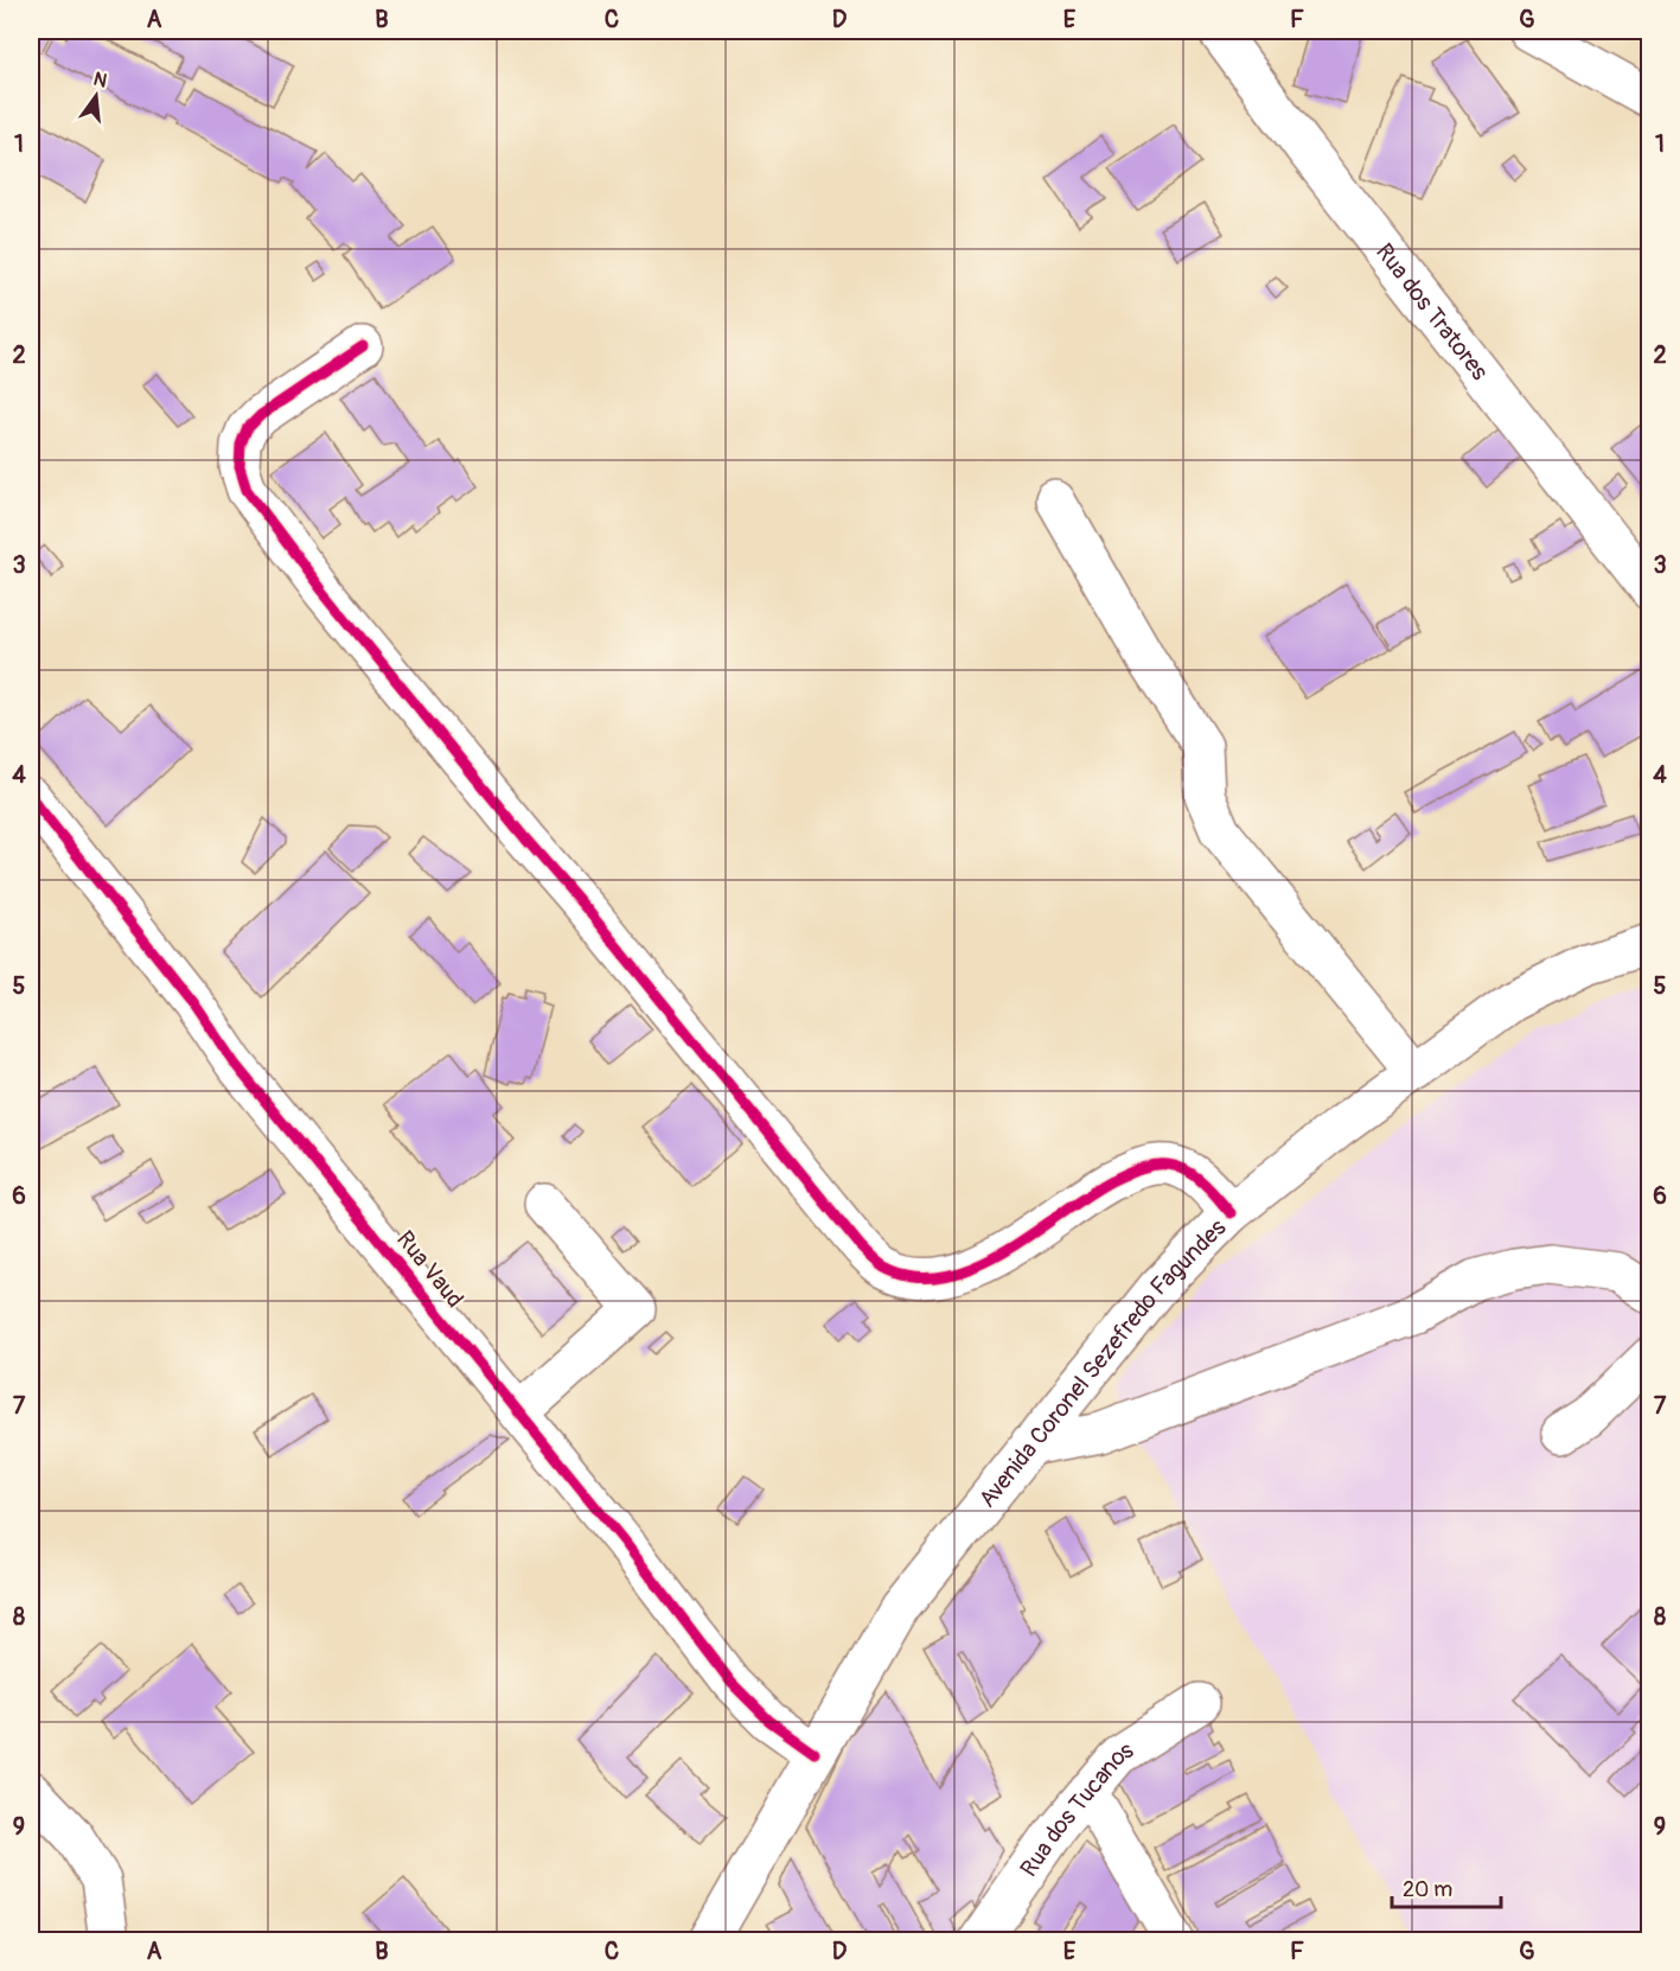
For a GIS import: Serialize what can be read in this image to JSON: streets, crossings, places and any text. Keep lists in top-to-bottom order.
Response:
{
  "streets": {
    "street": [
      "Rua dos Tratores",
      "Rua Vaud",
      "Avenida Coronel Sezefredo Fagundes",
      "Rua dos Tucanos"
    ]
  },
  "crossings": [
    ["Rua Vaud", "Avenida Coronel Sezefredo Fagundes"]
  ],
  "scale_bar": "20 m",
  "north": "top",
  "grid": {
    "columns": [
      "A",
      "B",
      "C",
      "D",
      "E",
      "F",
      "G"
    ],
    "rows": [
      "1",
      "2",
      "3",
      "4",
      "5",
      "6",
      "7",
      "8",
      "9"
    ]
  }
}
